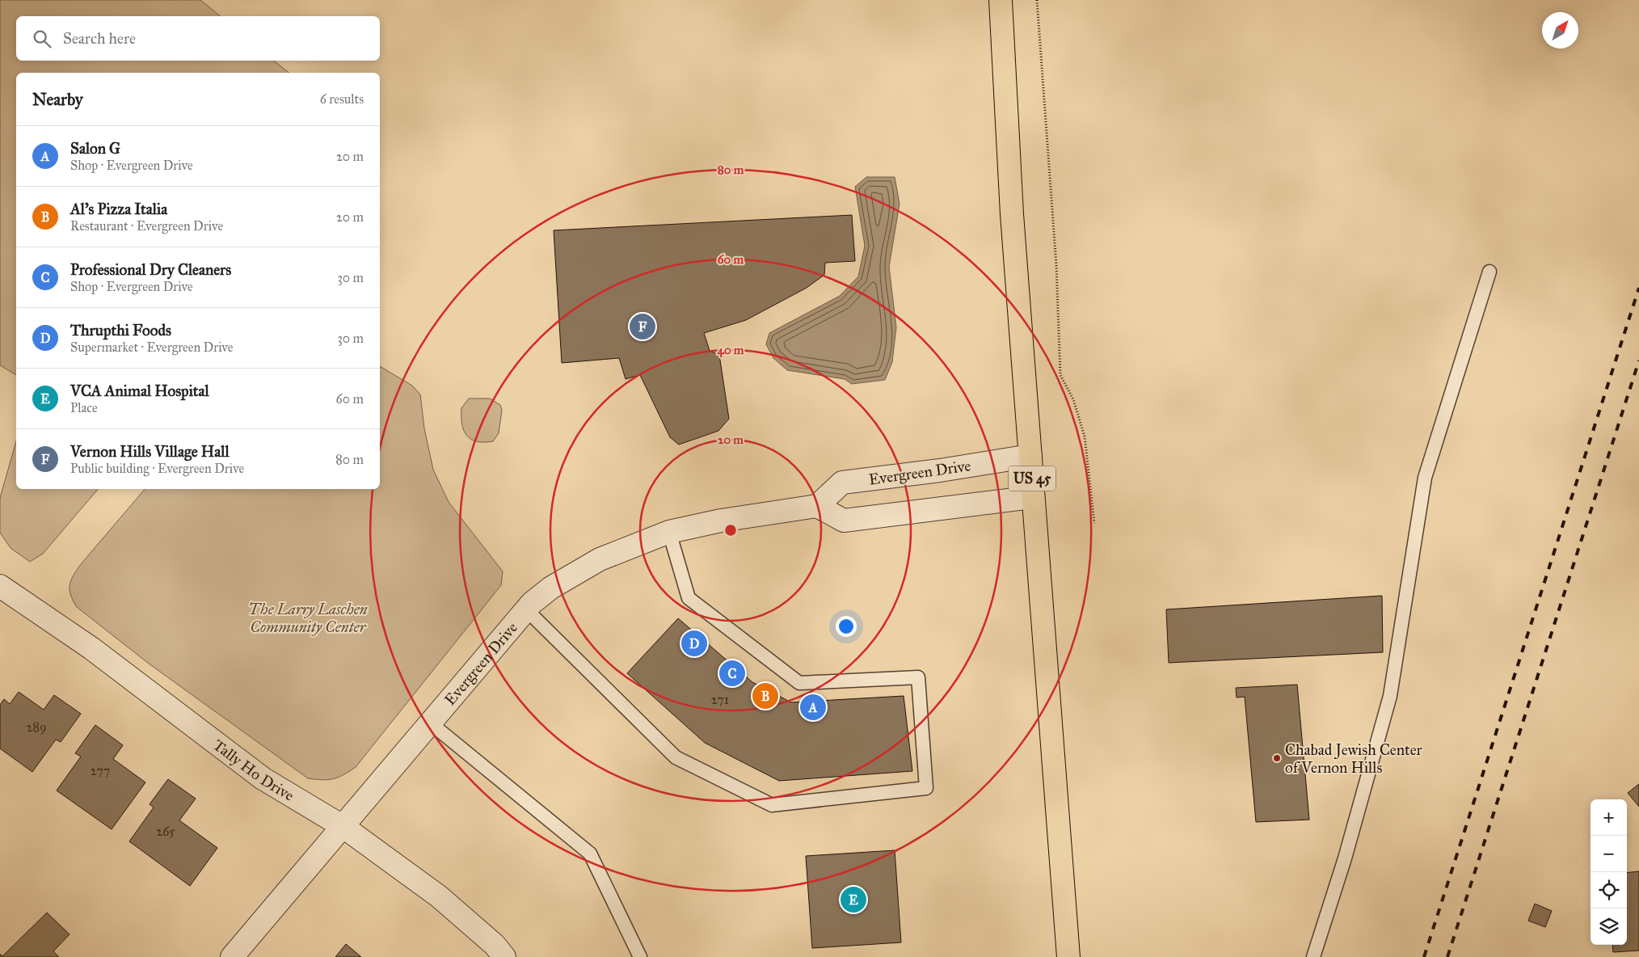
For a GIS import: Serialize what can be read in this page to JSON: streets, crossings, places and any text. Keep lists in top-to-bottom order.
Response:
{
  "streets": {
    "main road": ["US 45"],
    "street": ["Evergreen Drive", "Tally Ho Drive"]
  },
  "crossings": [
    ["Evergreen Drive", "US 45"],
    ["Evergreen Drive", "Tally Ho Drive"]
  ],
  "parks": ["The Larry Laschen Community Center"],
  "places": ["Chabad Jewish Center of Vernon Hills"],
  "house_numbers": [
    "271",
    "289",
    "277",
    "265"
  ],
  "north": "top right",
  "page": {
    "search": "Search here",
    "heading": ["Nearby", "6 results"],
    "list": [
      {
        "mark": "A",
        "name": "Salon G",
        "note": "Shop · Evergreen Drive",
        "value": "20 m"
      },
      {
        "mark": "B",
        "name": "Al's Pizza Italia",
        "note": "Restaurant · Evergreen Drive",
        "value": "20 m"
      },
      {
        "mark": "C",
        "name": "Professional Dry Cleaners",
        "note": "Shop · Evergreen Drive",
        "value": "30 m"
      },
      {
        "mark": "D",
        "name": "Thrupthi Foods",
        "note": "Supermarket · Evergreen Drive",
        "value": "30 m"
      },
      {
        "mark": "E",
        "name": "VCA Animal Hospital",
        "note": "Place",
        "value": "60 m"
      },
      {
        "mark": "F",
        "name": "Vernon Hills Village Hall",
        "note": "Public building · Evergreen Drive",
        "value": "80 m"
      }
    ],
    "pins": [
      "F",
      "D",
      "C",
      "B",
      "A",
      "E"
    ],
    "map_buttons": ["+", "−"]
  },
  "rings": [
    "80 m",
    "60 m",
    "40 m",
    "20 m"
  ]
}
